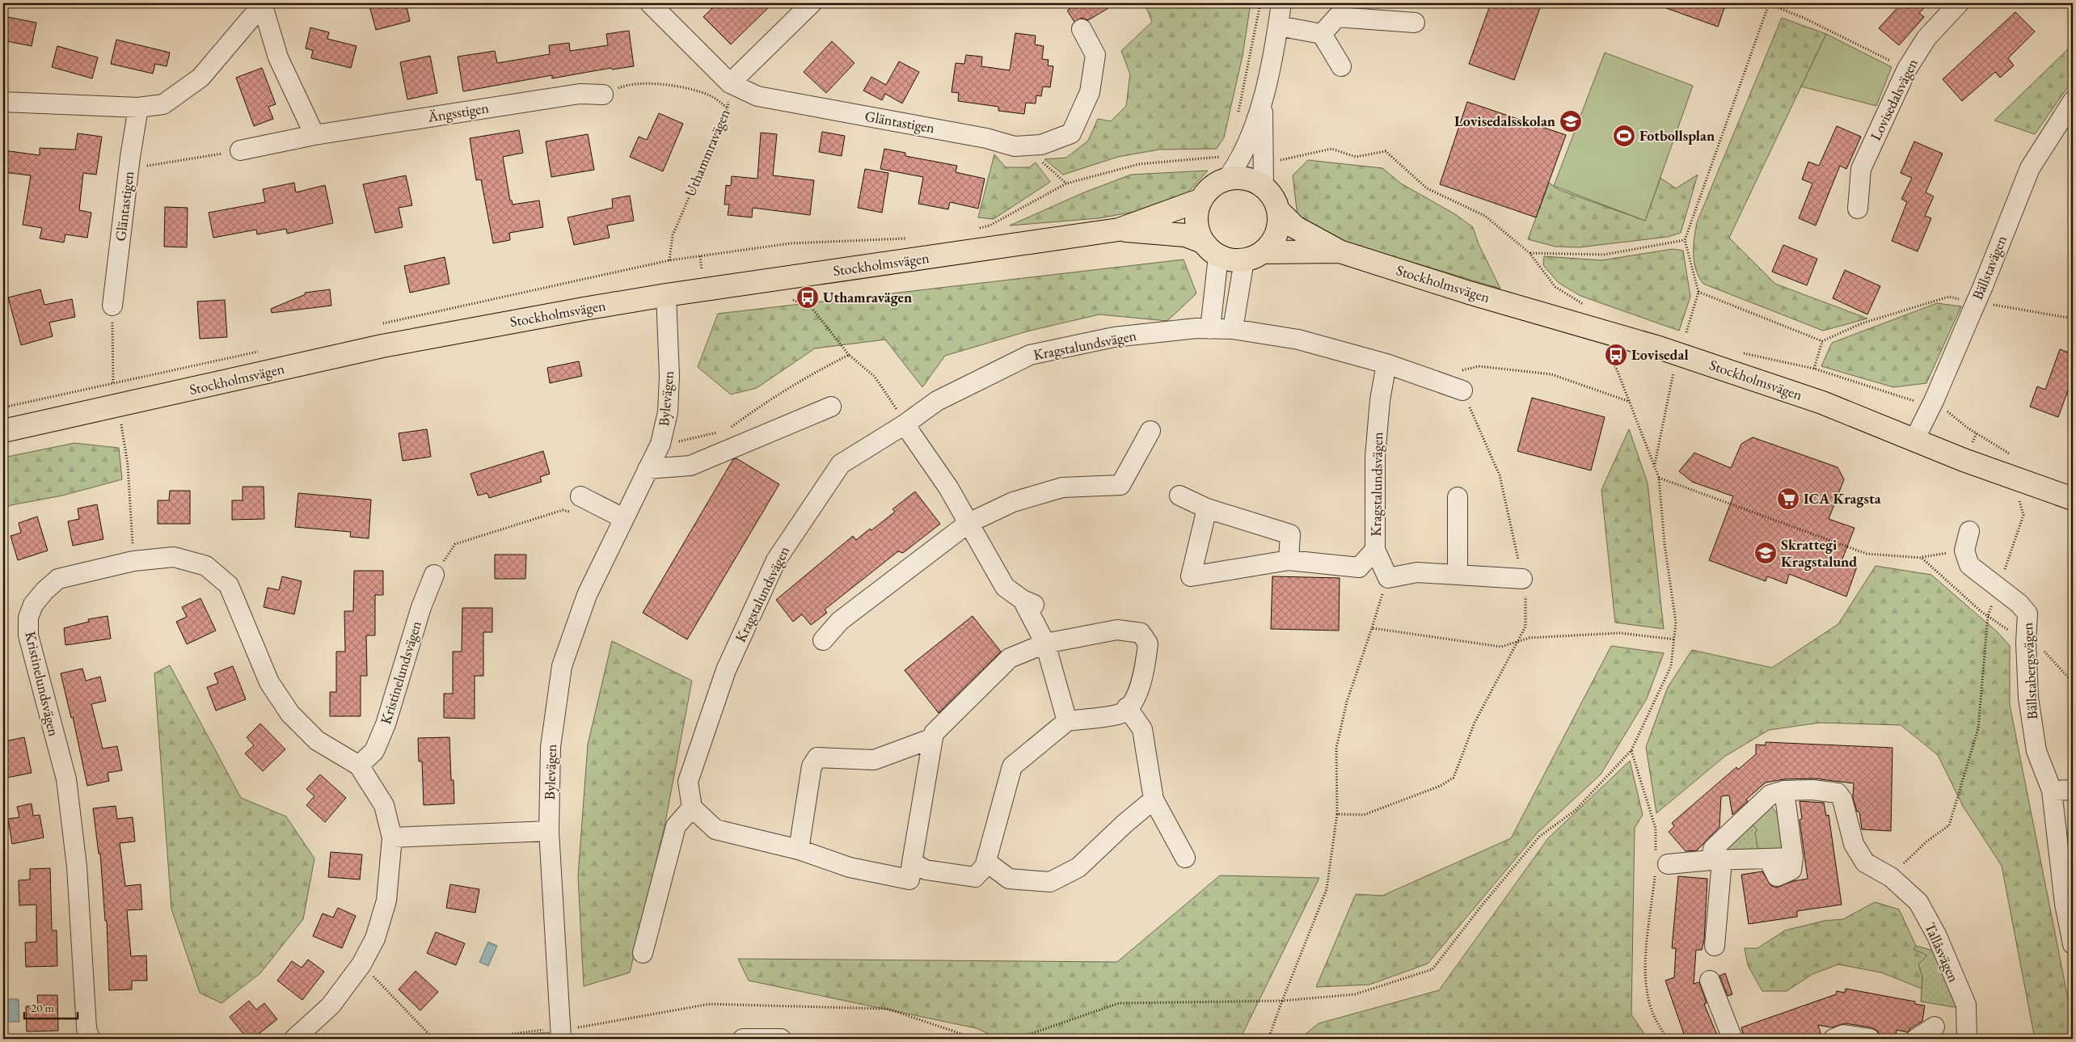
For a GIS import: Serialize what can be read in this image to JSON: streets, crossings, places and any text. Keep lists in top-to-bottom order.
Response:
{
  "streets": {
    "main road": ["Stockholmsvägen"],
    "street": [
      "Lovisedalsvägen",
      "Ängsstigen",
      "Gläntastigen",
      "Bällstavägen",
      "Kragstalundsvägen",
      "Bylevägen",
      "Bällstabergsvägen",
      "Kristinelundsvägen",
      "Tallåsvägen"
    ],
    "path": ["Uthammravägen"]
  },
  "crossings": [
    ["Gläntastigen", "Uthammravägen"],
    ["Stockholmsvägen", "Bällstavägen"],
    ["Stockholmsvägen", "Bylevägen"]
  ],
  "places": {
    "school or university": ["Lovisedalsskolan", "Skrattegi Kragstalund"],
    "sports": ["Fotbollsplan"],
    "bus stop": ["Uthamravägen", "Lovisedal"],
    "supermarket": ["ICA Kragsta"]
  },
  "scale_bar": "20 m"
}
